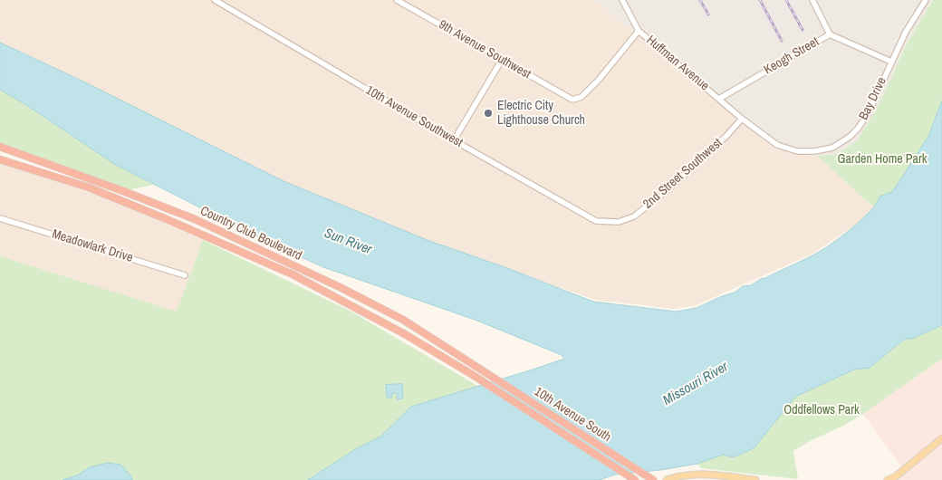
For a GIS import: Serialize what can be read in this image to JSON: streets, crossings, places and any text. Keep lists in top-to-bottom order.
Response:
{
  "streets": {
    "highway": ["Country Club Boulevard", "10th Avenue South"],
    "street": [
      "9th Avenue Southwest",
      "Keogh Street",
      "Huffman Avenue",
      "Bay Drive",
      "10th Avenue Southwest",
      "2nd Street Southwest",
      "Meadowlark Drive"
    ]
  },
  "crossings": [
    ["9th Avenue Southwest", "Huffman Avenue"],
    ["Keogh Street", "Huffman Avenue"],
    ["Keogh Street", "Bay Drive"],
    ["Huffman Avenue", "Bay Drive"],
    ["Huffman Avenue", "2nd Street Southwest"],
    ["Bay Drive", "2nd Street Southwest"],
    ["10th Avenue Southwest", "2nd Street Southwest"],
    ["Country Club Boulevard", "10th Avenue South"]
  ],
  "water": ["Sun River", "Missouri River"],
  "parks": ["Garden Home Park", "Oddfellows Park"],
  "places": ["Electric City Lighthouse Church"]
}
